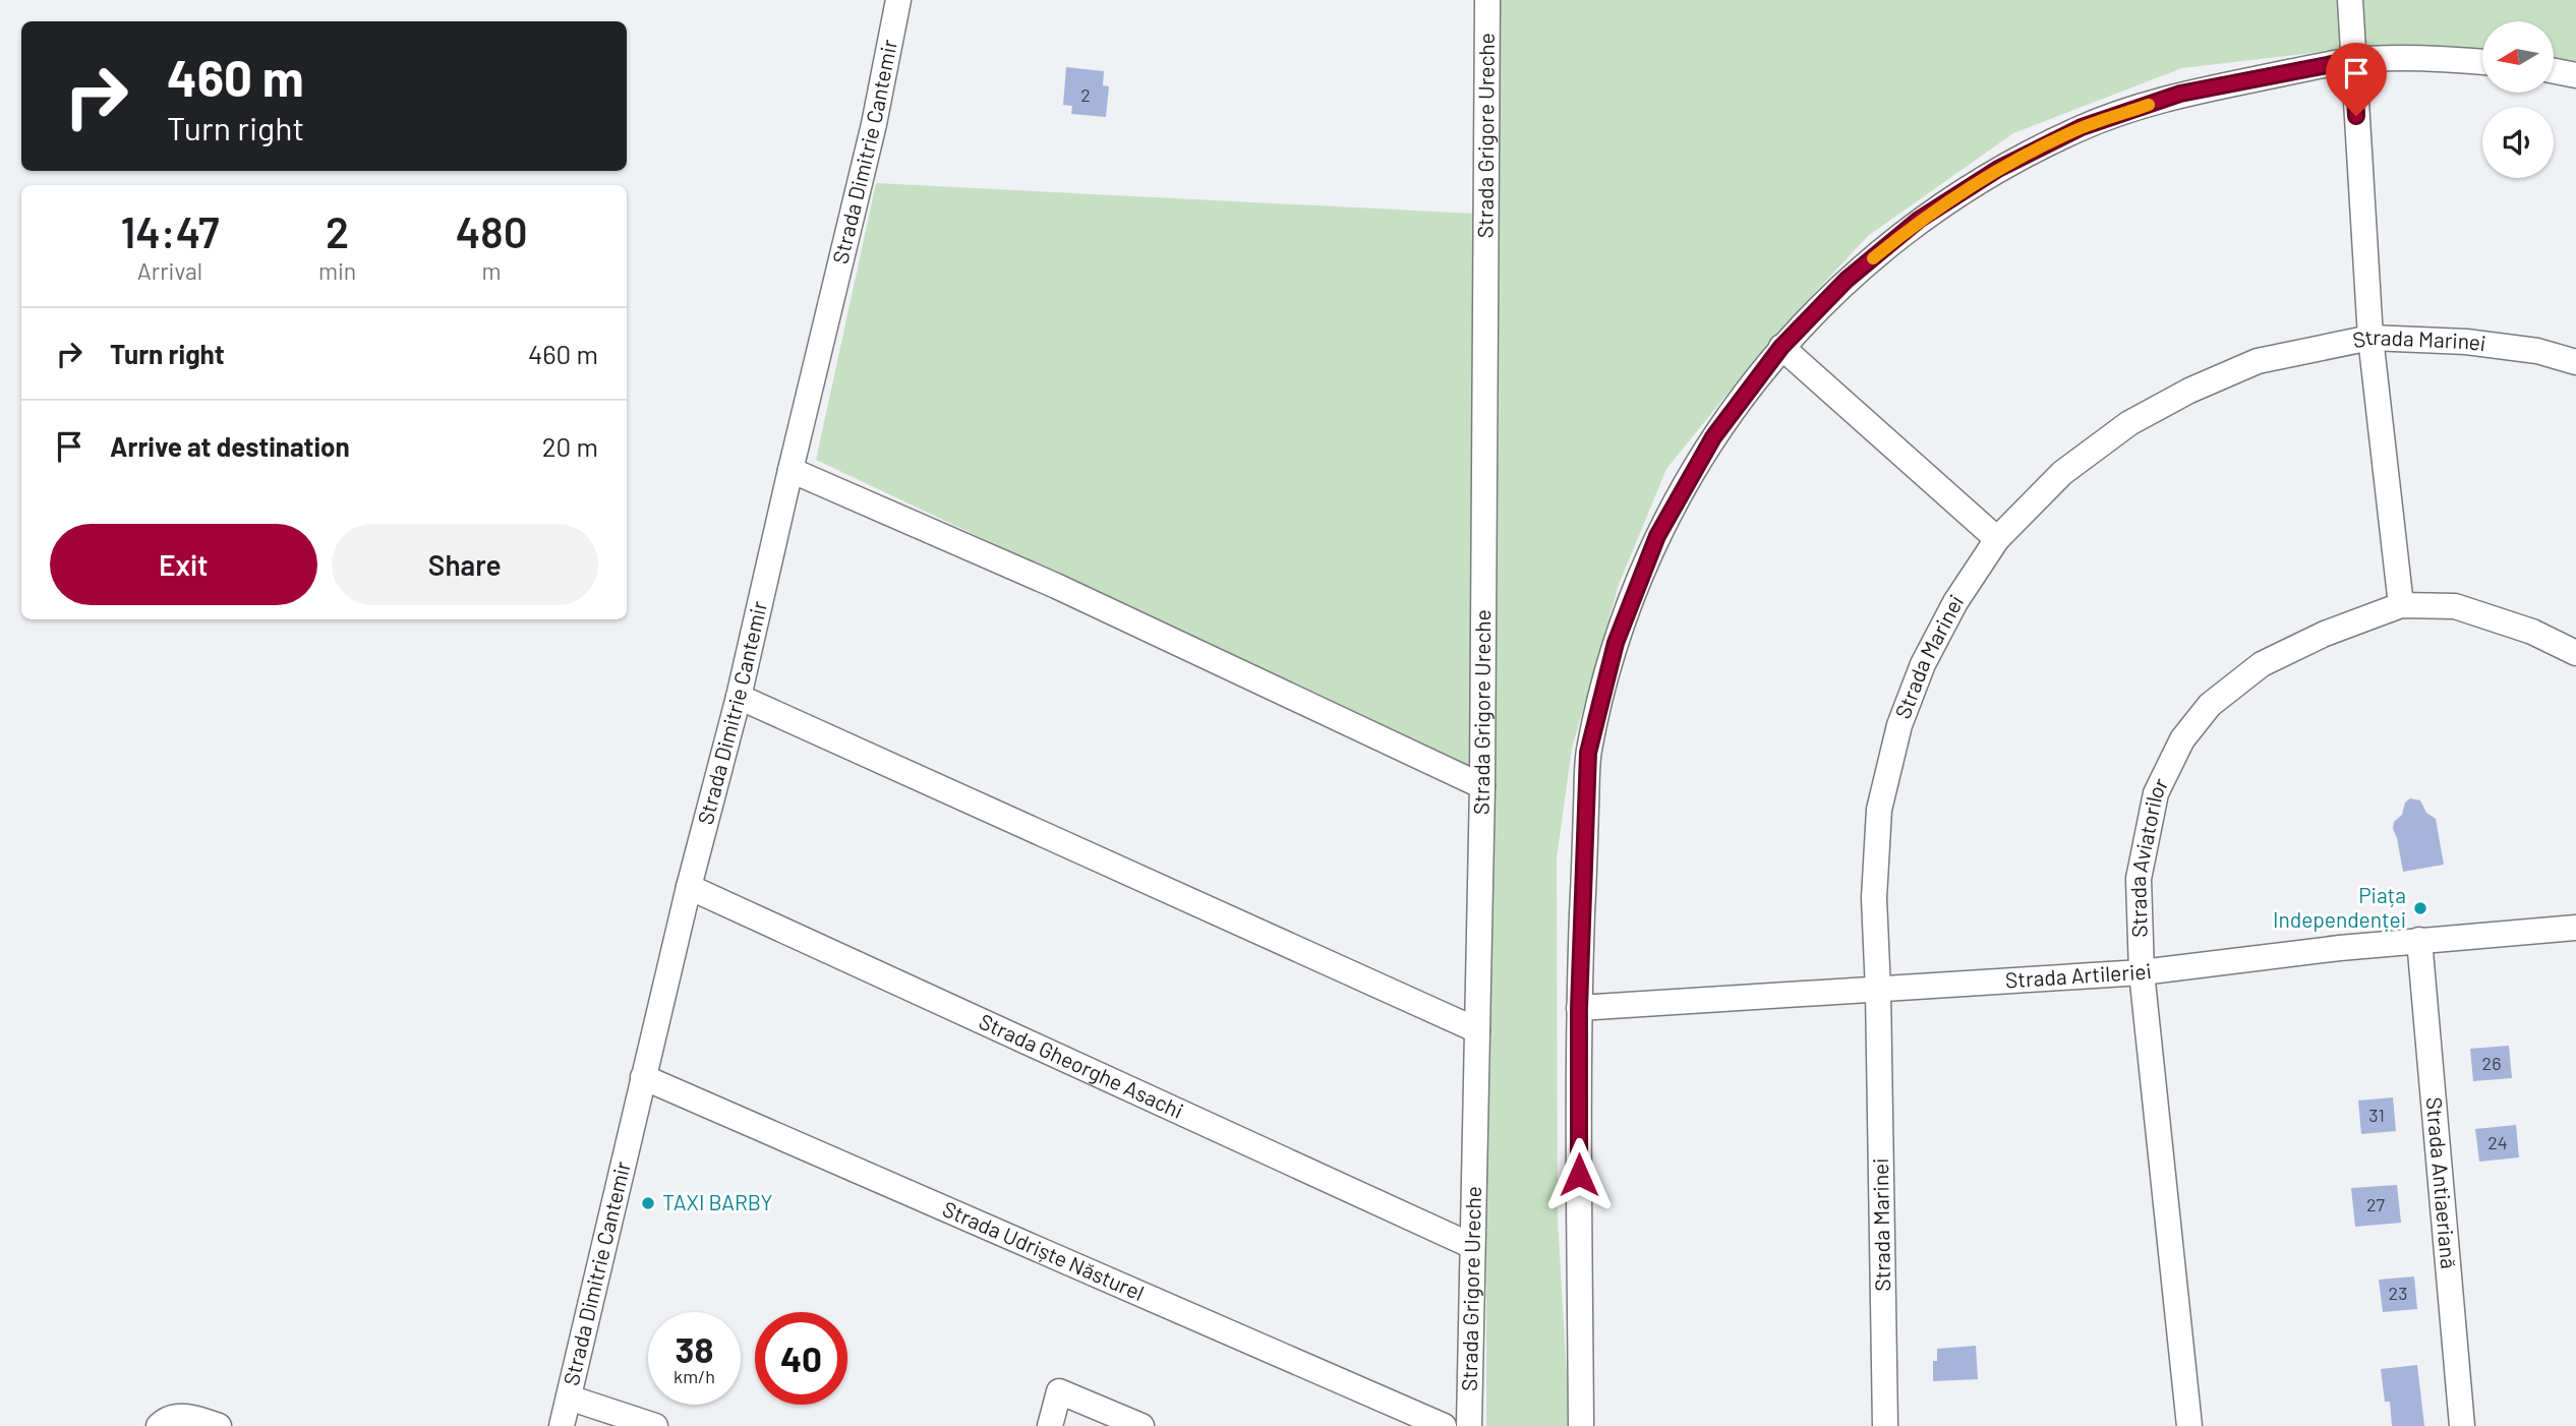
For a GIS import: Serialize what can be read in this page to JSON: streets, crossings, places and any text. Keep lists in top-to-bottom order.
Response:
{
  "streets": {
    "street": [
      "Strada Grigore Ureche",
      "Strada Dimitrie Cantemir",
      "Strada Marinei",
      "Strada Aviatorilor",
      "Strada Artileriei",
      "Strada Gheorghe Asachi",
      "Strada Antiaeriană",
      "Strada Udriște Năsturel"
    ]
  },
  "crossings": [
    ["Strada Grigore Ureche", "Strada Gheorghe Asachi"],
    ["Strada Dimitrie Cantemir", "Strada Gheorghe Asachi"],
    ["Strada Dimitrie Cantemir", "Strada Udriște Năsturel"],
    ["Strada Marinei", "Strada Artileriei"],
    ["Strada Aviatorilor", "Strada Artileriei"],
    ["Strada Artileriei", "Strada Antiaeriană"]
  ],
  "places": ["Piața Independenței", "TAXI BARBY"],
  "house_numbers": [
    "2",
    "26",
    "31",
    "24",
    "27",
    "23"
  ],
  "north": "left",
  "page": {
    "turn": ["460 m", "Turn right"],
    "eta": [
      "14:47",
      "Arrival",
      "2",
      "min",
      "480",
      "m"
    ],
    "list": [
      {
        "name": "Turn right",
        "value": "460 m"
      },
      {
        "name": "Arrive at destination",
        "value": "20 m"
      }
    ],
    "buttons": ["Exit", "Share"],
    "speed": "38 km/h",
    "limit": "40"
  }
}
